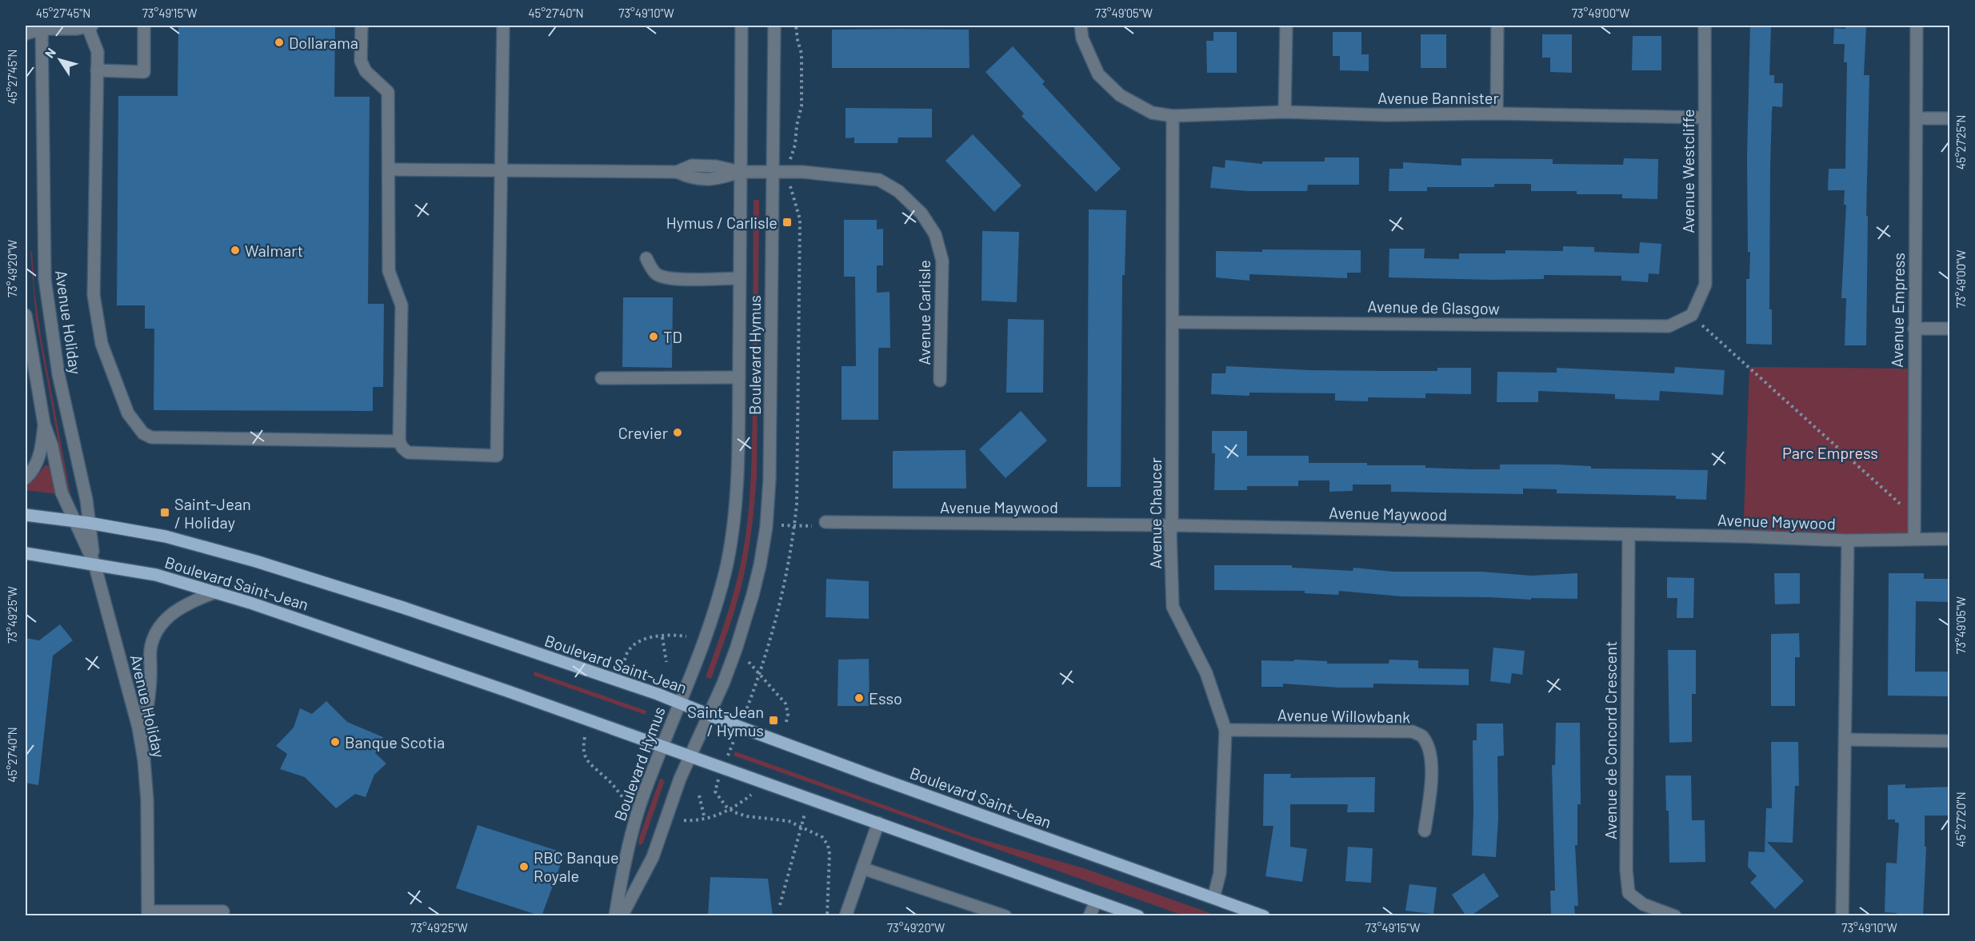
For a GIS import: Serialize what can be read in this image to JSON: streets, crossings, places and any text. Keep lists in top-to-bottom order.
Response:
{
  "streets": {
    "main road": ["Boulevard Saint-Jean"],
    "street": [
      "Avenue Bannister",
      "Avenue Westcliffe",
      "Avenue de Glasgow",
      "Avenue Empress",
      "Avenue Carlisle",
      "Avenue Holiday",
      "Boulevard Hymus",
      "Avenue Maywood",
      "Avenue Chaucer",
      "Avenue Willowbank",
      "Avenue de Concord Crescent"
    ]
  },
  "crossings": [
    ["Avenue Bannister", "Avenue Westcliffe"],
    ["Avenue Bannister", "Avenue Chaucer"],
    ["Avenue Westcliffe", "Avenue de Glasgow"],
    ["Avenue de Glasgow", "Avenue Chaucer"],
    ["Avenue Empress", "Avenue Maywood"],
    ["Avenue Carlisle", "Boulevard Hymus"],
    ["Avenue Holiday", "Boulevard Saint-Jean"],
    ["Boulevard Hymus", "Boulevard Saint-Jean"],
    ["Avenue Maywood", "Avenue Chaucer"],
    ["Avenue Maywood", "Avenue de Concord Crescent"],
    ["Avenue Chaucer", "Boulevard Saint-Jean"],
    ["Avenue Chaucer", "Avenue Willowbank"]
  ],
  "parks": ["Parc Empress"],
  "places": {
    "other": [
      "Dollarama",
      "Walmart",
      "TD",
      "Crevier",
      "Esso",
      "Banque Scotia",
      "RBC Banque Royale"
    ],
    "transit": ["Hymus / Carlisle", "Saint-Jean / Holiday", "Saint-Jean / Hymus"]
  },
  "north": "top left",
  "coordinates": [
    "45°27'45\"N",
    "73°49'15\"W",
    "45°27'40\"N",
    "73°49'10\"W",
    "73°49'05\"W",
    "73°49'00\"W",
    "45°27'25\"N",
    "73°49'20\"W",
    "73°49'25\"W",
    "45°27'20\"N"
  ]
}
